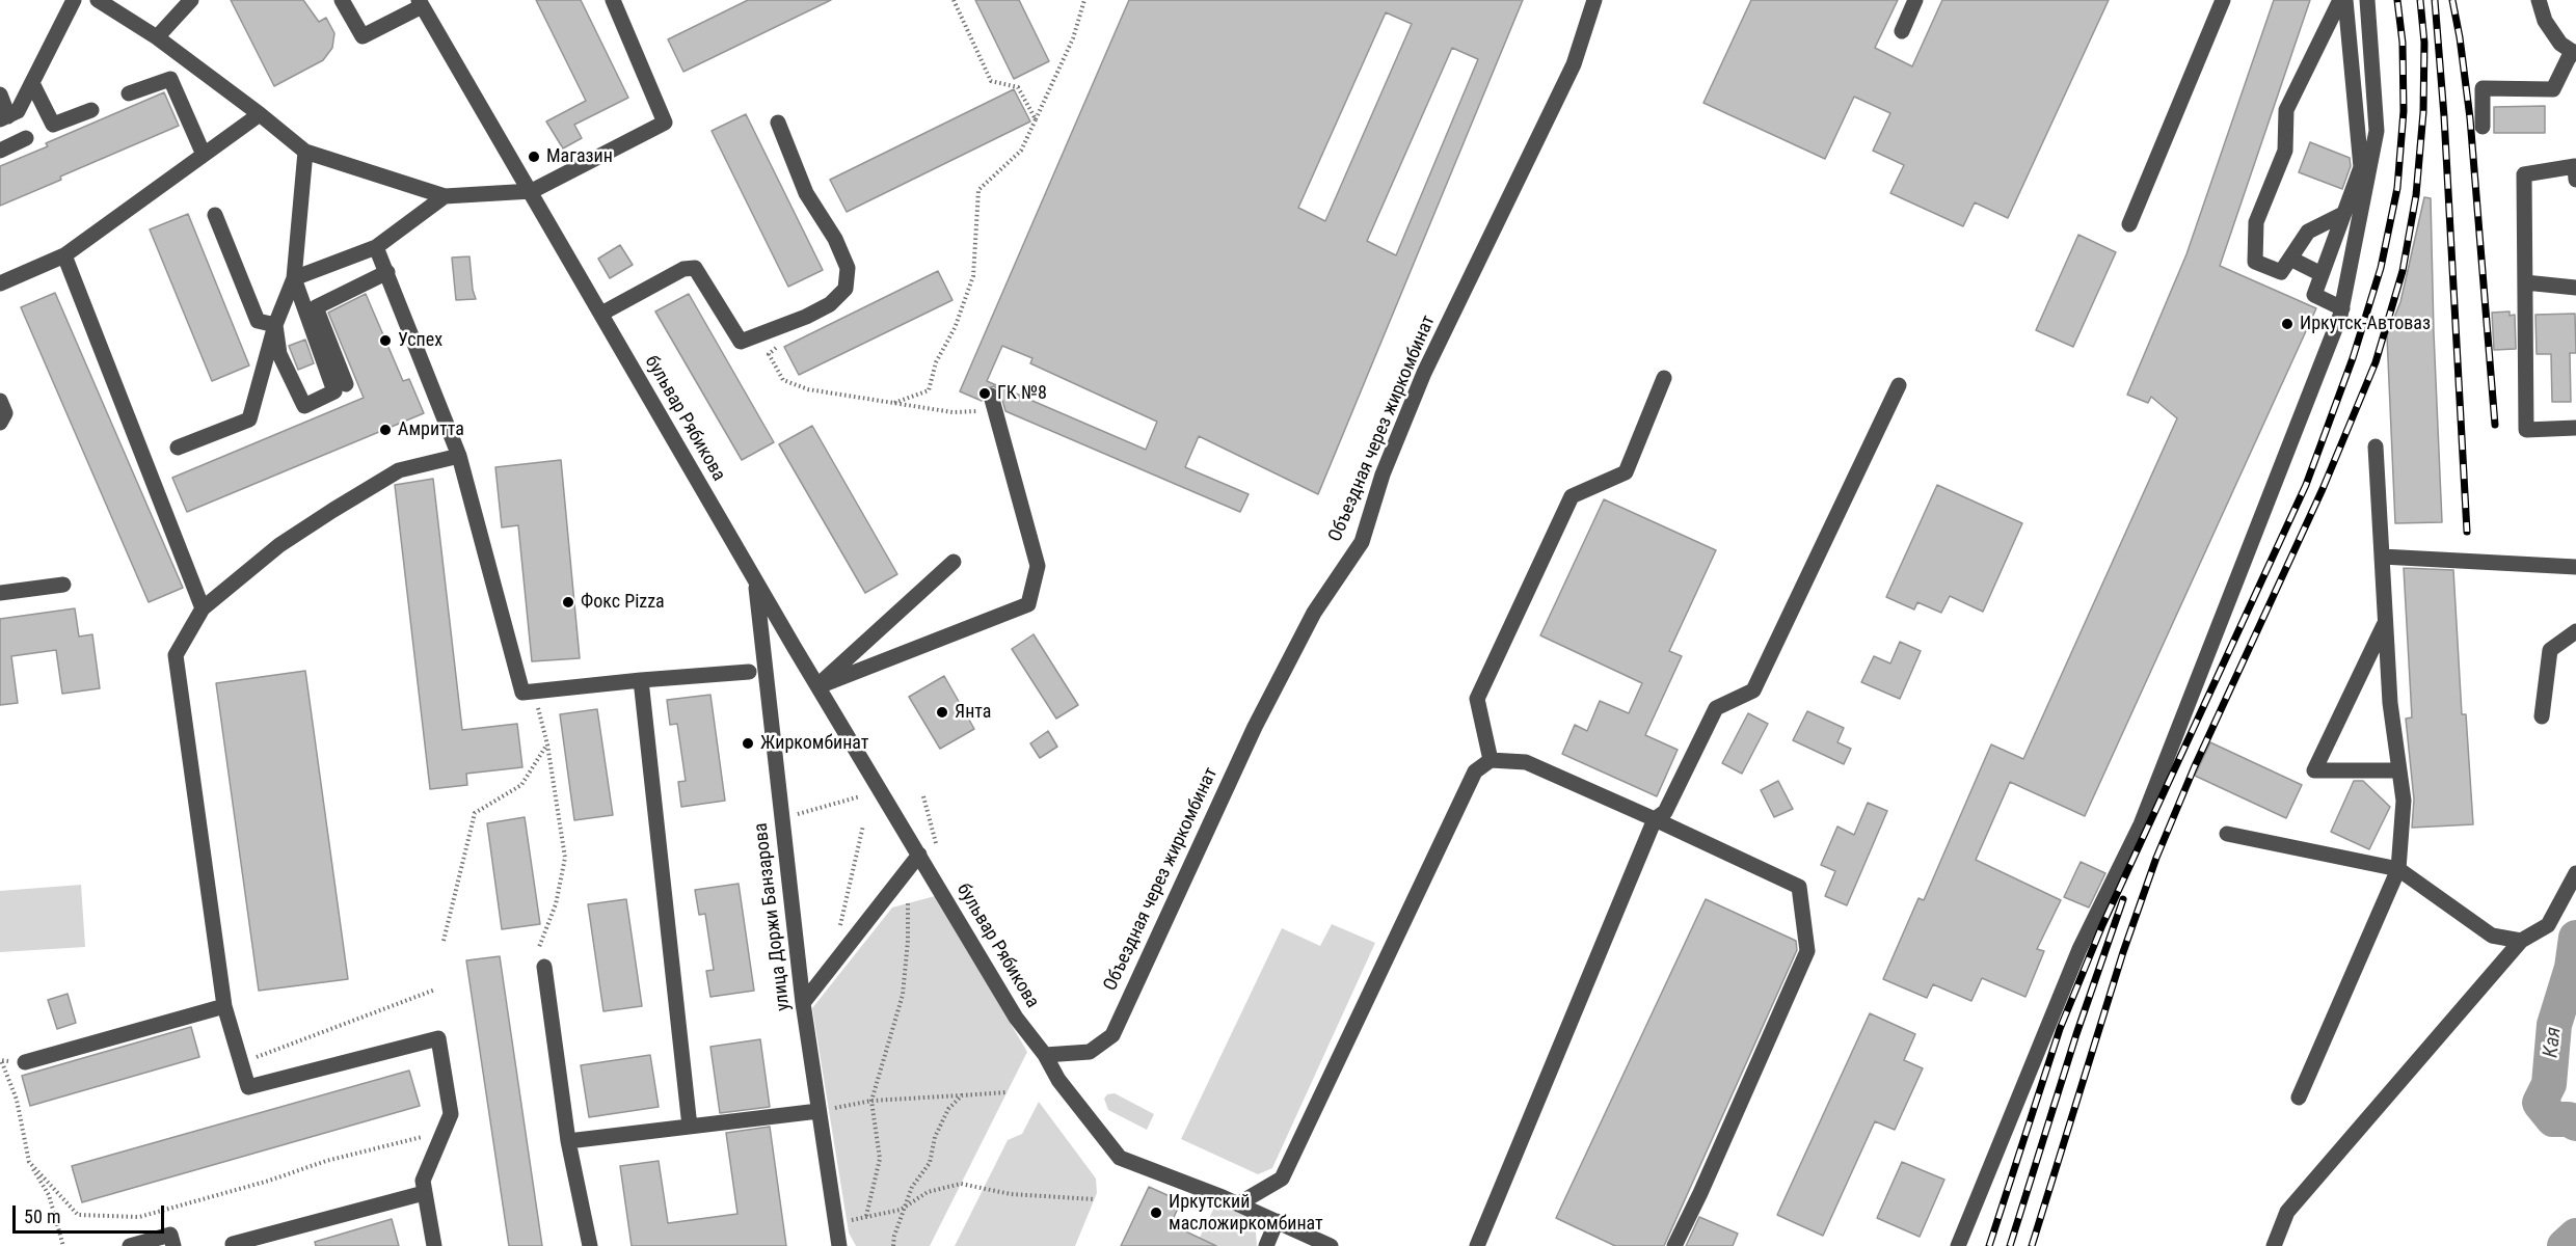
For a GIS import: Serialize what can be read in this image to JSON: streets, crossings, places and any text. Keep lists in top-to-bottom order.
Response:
{
  "streets": {
    "street": ["бульвар Рябикова", "Объездная через жиркомбинат", "улица Доржи Банзарова"]
  },
  "crossings": [
    ["бульвар Рябикова", "Объездная через жиркомбинат"],
    ["бульвар Рябикова", "улица Доржи Банзарова"]
  ],
  "water": ["Кая"],
  "places": [
    "Магазин",
    "Иркутск-Автоваз",
    "Успех",
    "ГК №8",
    "Амритта",
    "Фокс Pizza",
    "Янта",
    "Жиркомбинат",
    "Иркутский масложиркомбинат"
  ],
  "scale_bar": "50 m"
}
